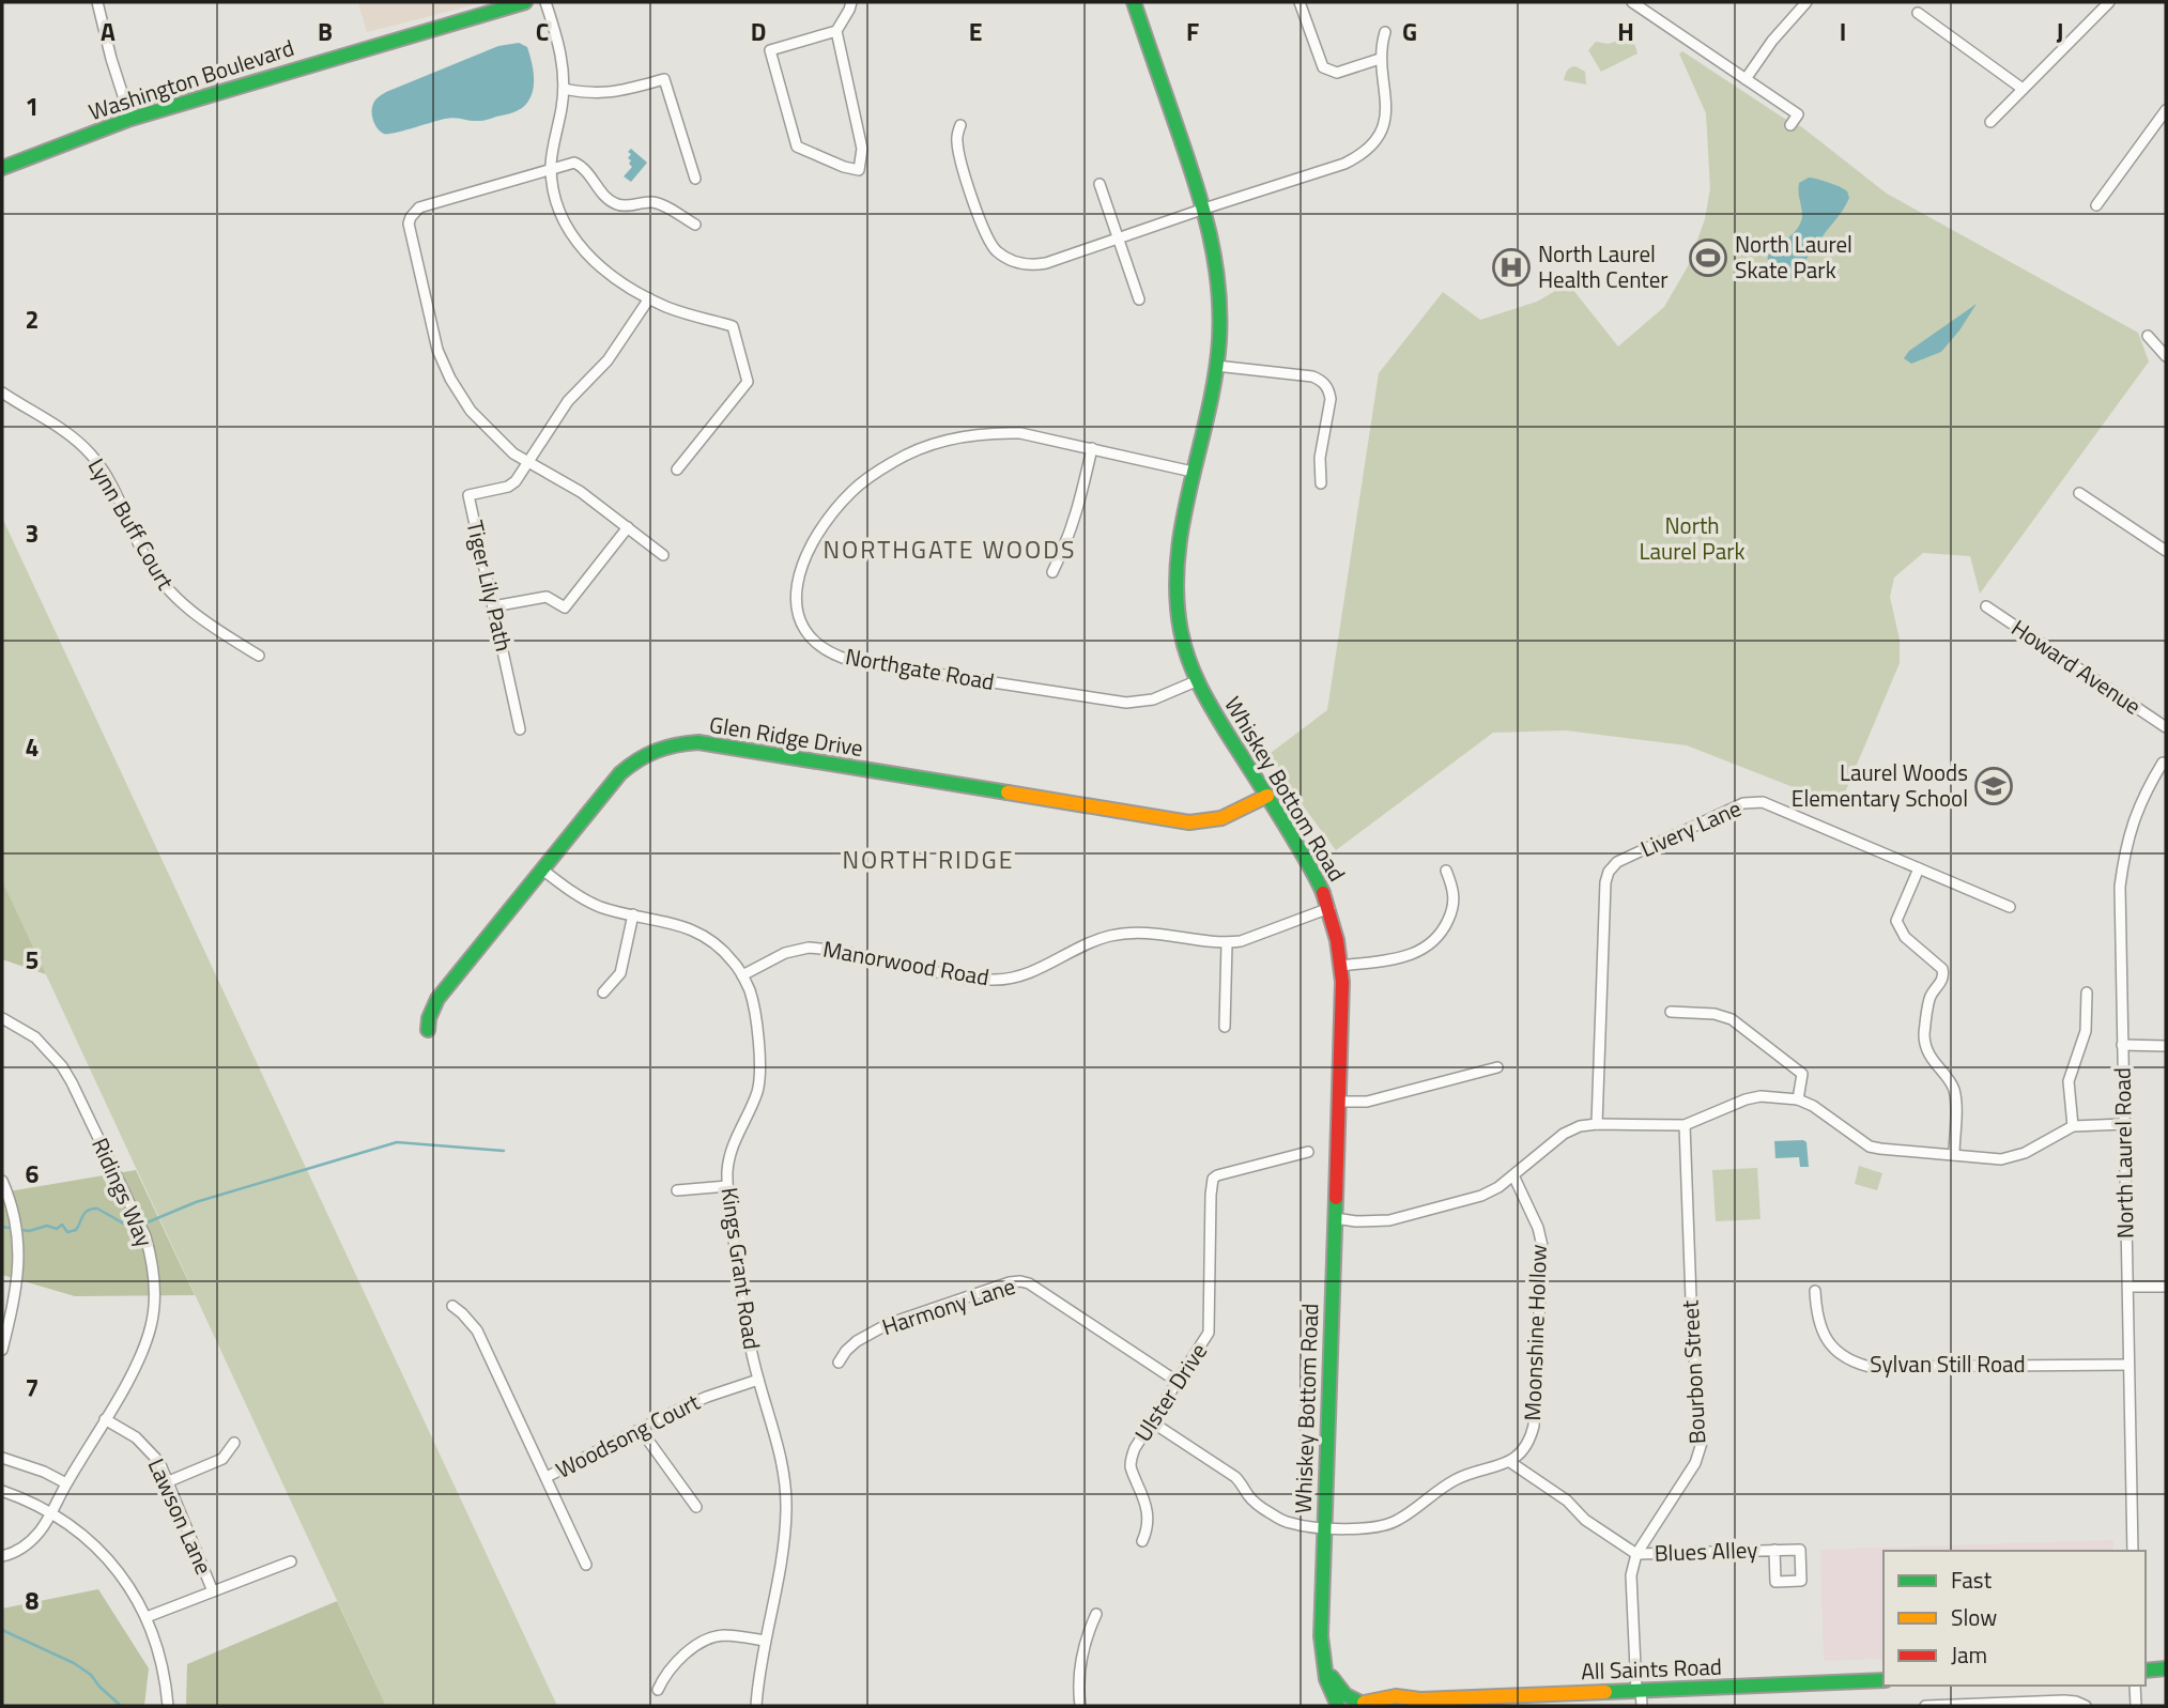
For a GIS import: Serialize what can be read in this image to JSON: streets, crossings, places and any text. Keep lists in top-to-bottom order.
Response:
{
  "streets": {
    "street": [
      "Washington Boulevard",
      "Lynn Buff Court",
      "Tiger Lily Path",
      "Howard Avenue",
      "Northgate Road",
      "Glen Ridge Drive",
      "Whiskey Bottom Road",
      "Livery Lane",
      "Manorwood Road",
      "North Laurel Road",
      "Ridings Way",
      "Kings Grant Road",
      "Harmony Lane",
      "Moonshine Hollow",
      "Sylvan Still Road",
      "Bourbon Street",
      "Ulster Drive",
      "Woodsong Court",
      "Lawson Lane",
      "Blues Alley",
      "All Saints Road"
    ]
  },
  "crossings": [
    ["Northgate Road", "Whiskey Bottom Road"],
    ["Glen Ridge Drive", "Whiskey Bottom Road"],
    ["Glen Ridge Drive", "Kings Grant Road"],
    ["Whiskey Bottom Road", "Manorwood Road"],
    ["Whiskey Bottom Road", "All Saints Road"],
    ["Manorwood Road", "Kings Grant Road"],
    ["North Laurel Road", "Sylvan Still Road"],
    ["Ridings Way", "Lawson Lane"],
    ["Kings Grant Road", "Woodsong Court"],
    ["Harmony Lane", "Ulster Drive"],
    ["Bourbon Street", "Blues Alley"],
    ["Bourbon Street", "All Saints Road"]
  ],
  "districts": ["NORTHGATE WOODS", "NORTH RIDGE"],
  "parks": ["North Laurel Park"],
  "places": {
    "sports": ["North Laurel Skate Park"],
    "hospital": ["North Laurel Health Center"],
    "school or university": ["Laurel Woods Elementary School"]
  },
  "legend": ["Fast", "Slow", "Jam"],
  "grid": {
    "columns": [
      "A",
      "B",
      "C",
      "D",
      "E",
      "F",
      "G",
      "H",
      "I",
      "J"
    ],
    "rows": [
      "1",
      "2",
      "3",
      "4",
      "5",
      "6",
      "7",
      "8"
    ]
  }
}
